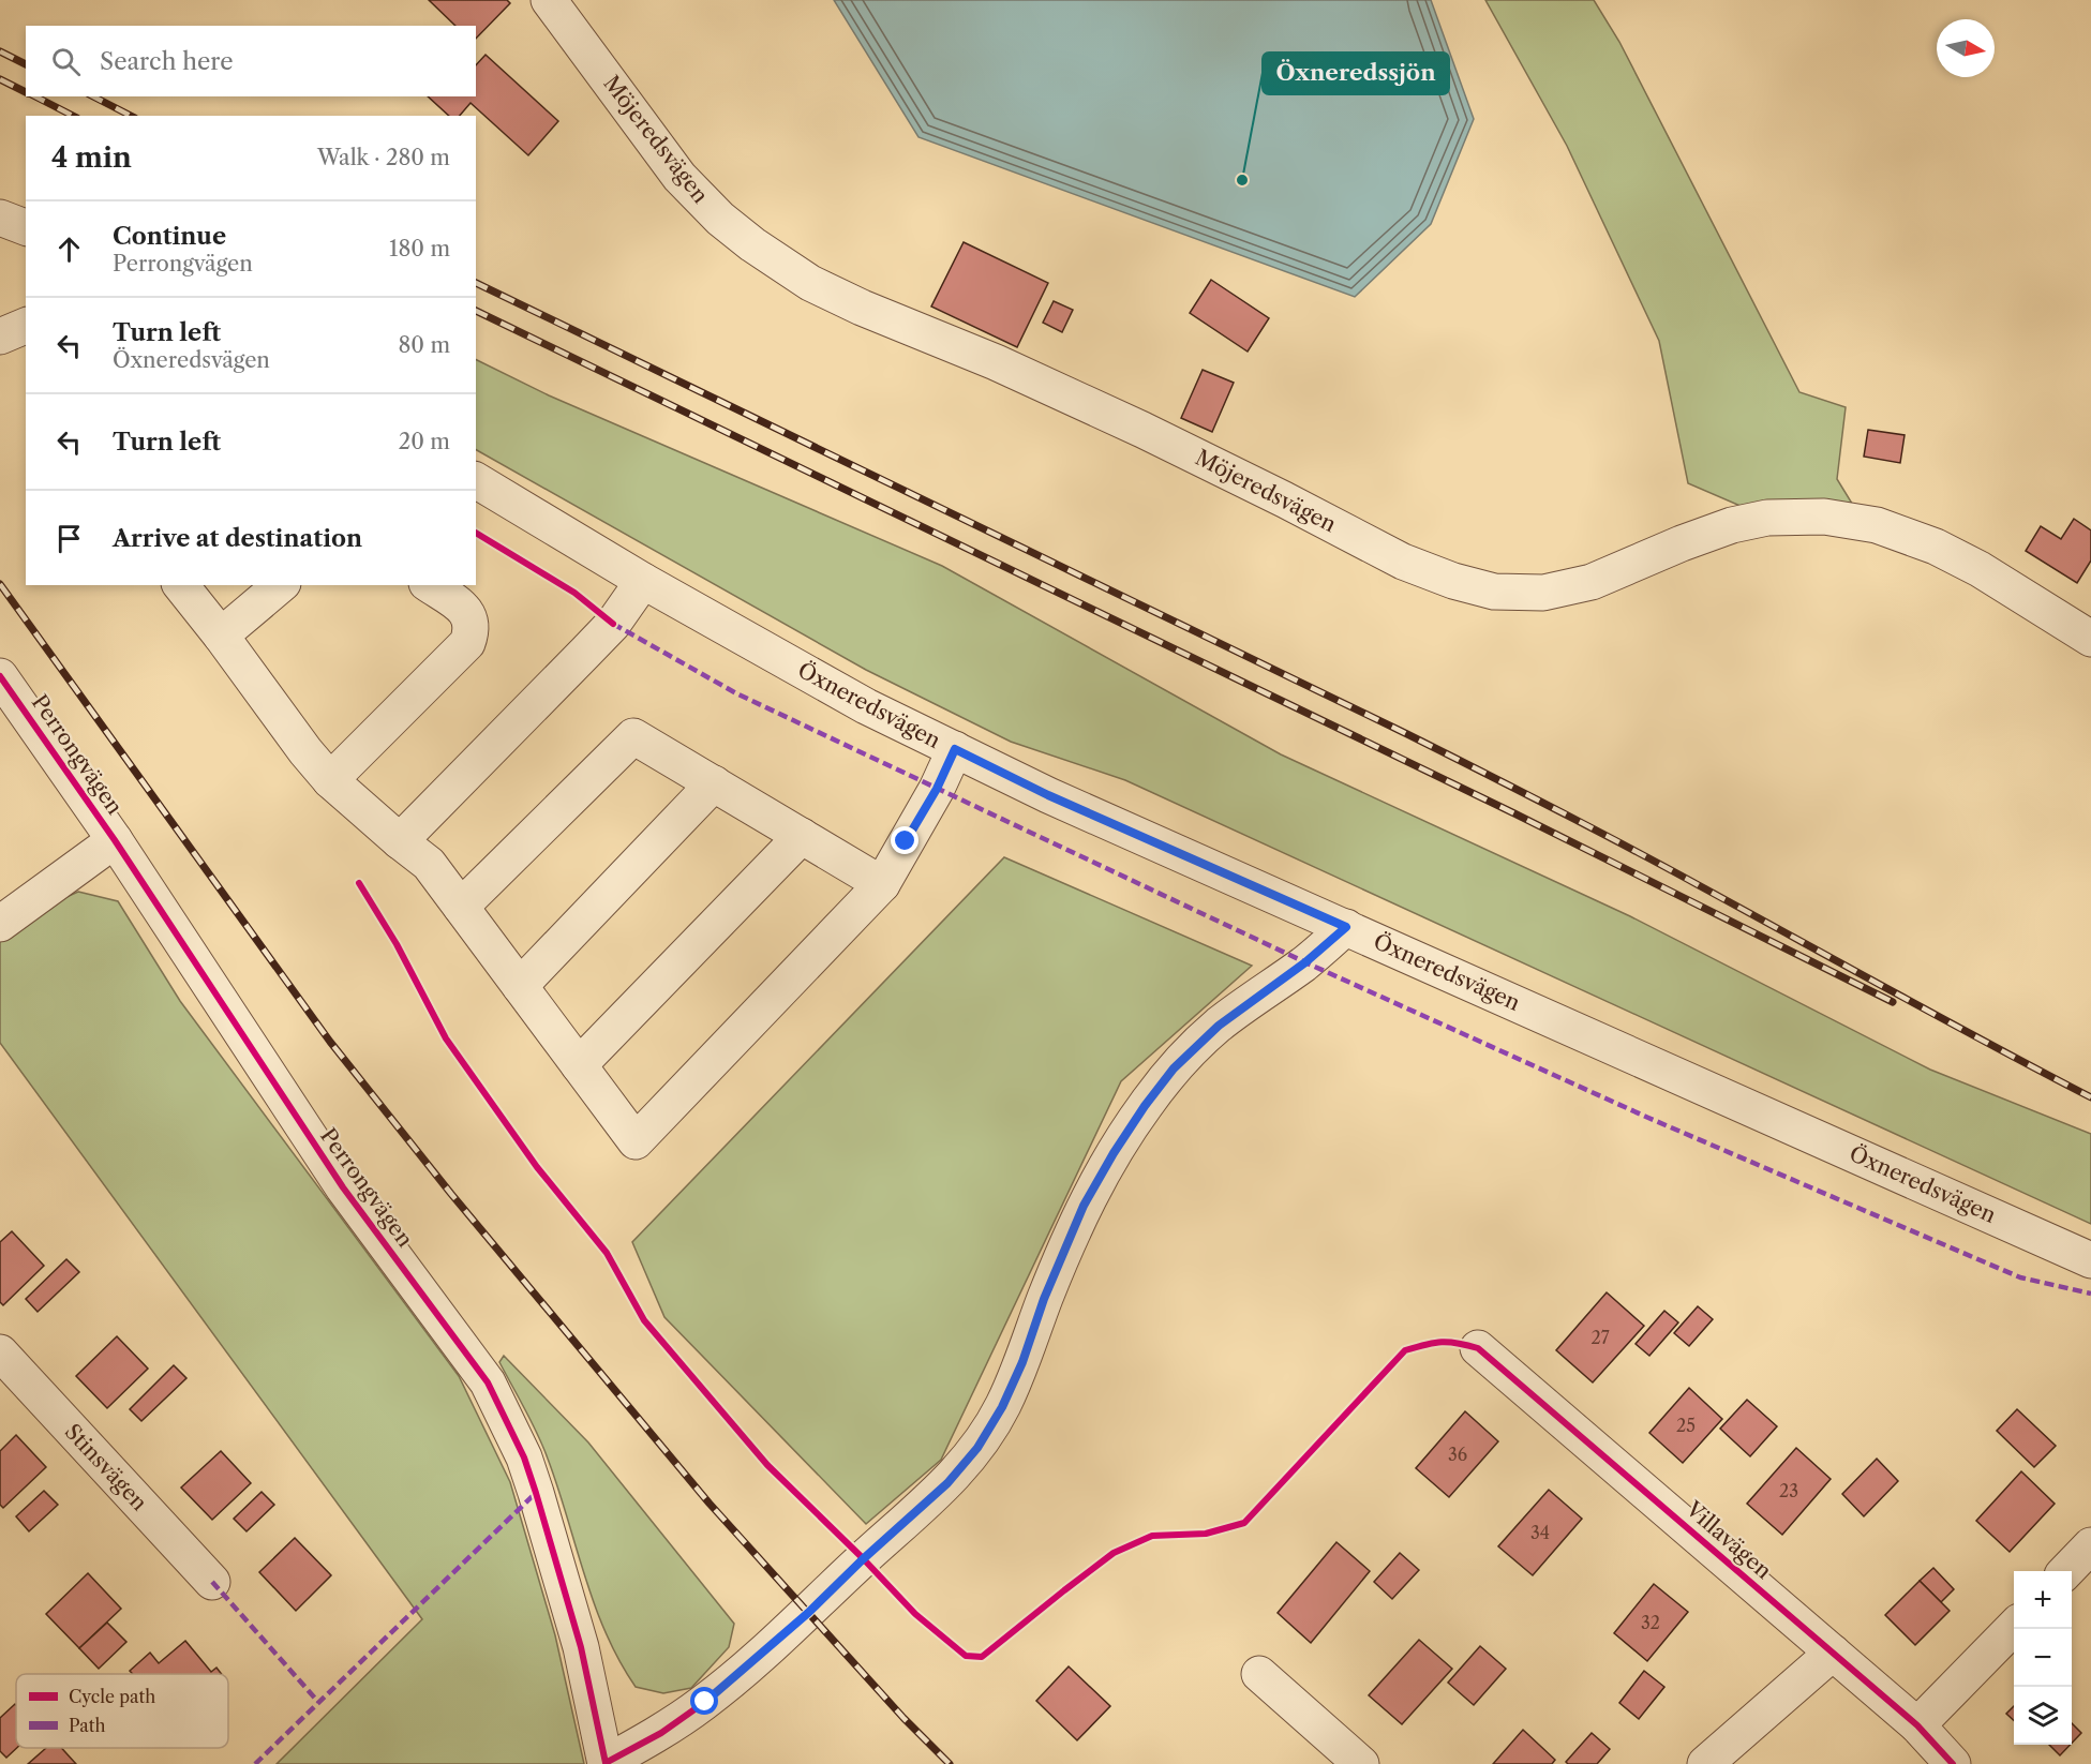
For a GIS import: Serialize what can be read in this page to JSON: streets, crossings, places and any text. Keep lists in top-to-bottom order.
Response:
{
  "streets": {
    "street": [
      "Möjeredsvägen",
      "Öxneredsvägen",
      "Perrongvägen",
      "Stinsvägen",
      "Villavägen"
    ]
  },
  "crossings": [
    ["Öxneredsvägen", "Perrongvägen"]
  ],
  "places": ["Öxneredssjön"],
  "house_numbers": [
    "27",
    "25",
    "36",
    "23",
    "34",
    "32"
  ],
  "legend": ["Cycle path", "Path"],
  "north": "right",
  "page": {
    "search": "Search here",
    "heading": ["4 min", "Walk · 280 m"],
    "list": [
      ["Continue", "Perrongvägen", "180 m"],
      ["Turn left", "Öxneredsvägen", "80 m"],
      ["Turn left", "20 m"],
      "Arrive at destination"
    ],
    "map_buttons": ["+", "−"]
  }
}
